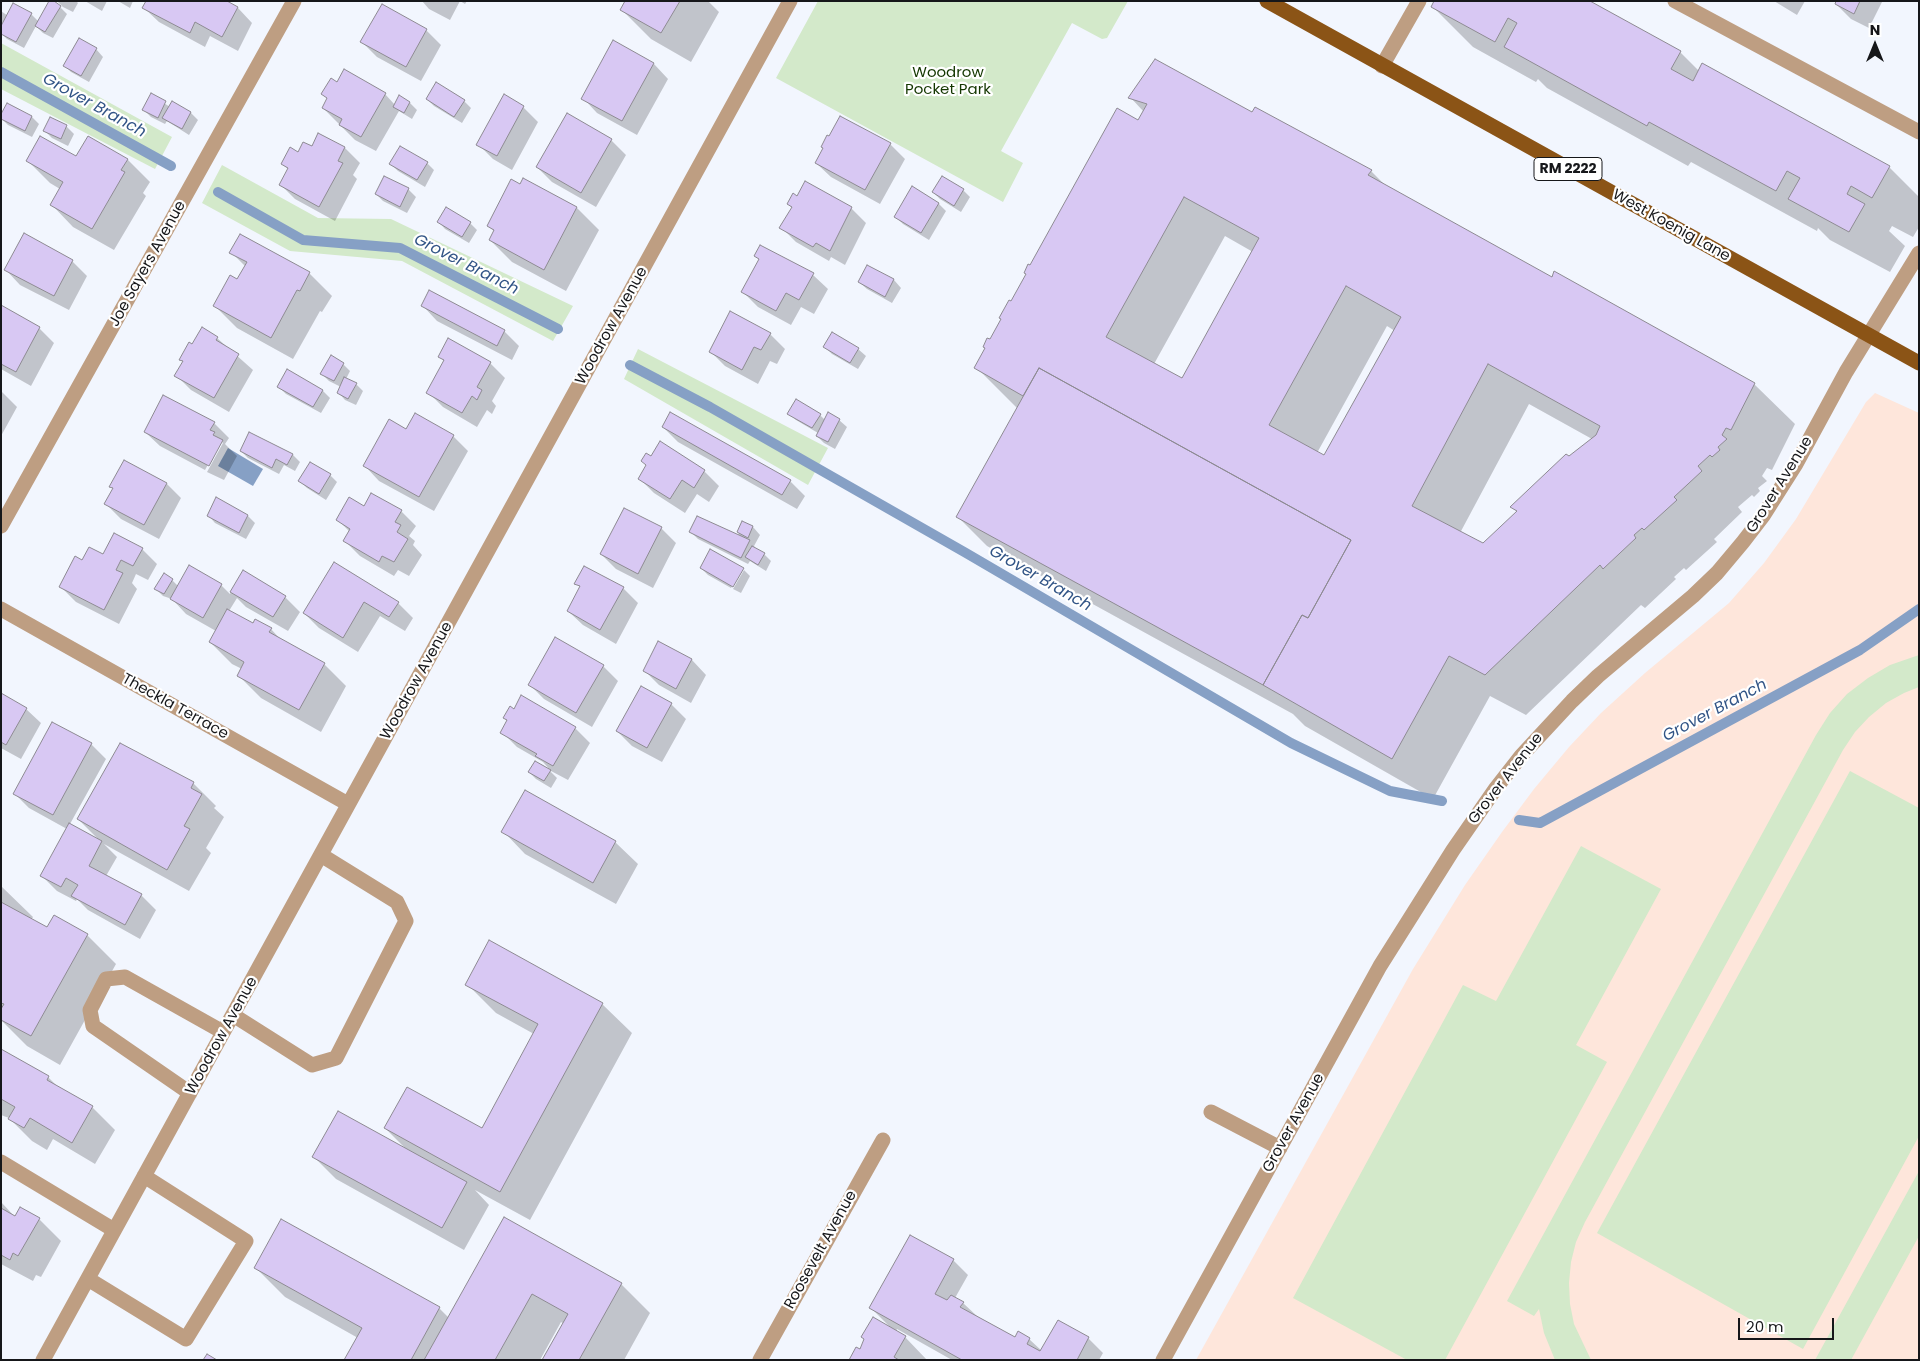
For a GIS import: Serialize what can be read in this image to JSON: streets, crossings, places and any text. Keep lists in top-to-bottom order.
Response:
{
  "streets": {
    "main road": ["RM 2222", "West Koenig Lane"],
    "street": [
      "Joe Sayers Avenue",
      "Woodrow Avenue",
      "Grover Avenue",
      "Theckla Terrace",
      "Roosevelt Avenue"
    ]
  },
  "crossings": [
    ["West Koenig Lane", "Grover Avenue"],
    ["Woodrow Avenue", "Theckla Terrace"]
  ],
  "water": ["Grover Branch"],
  "parks": ["Woodrow Pocket Park"],
  "scale_bar": "20 m",
  "north": "top"
}
